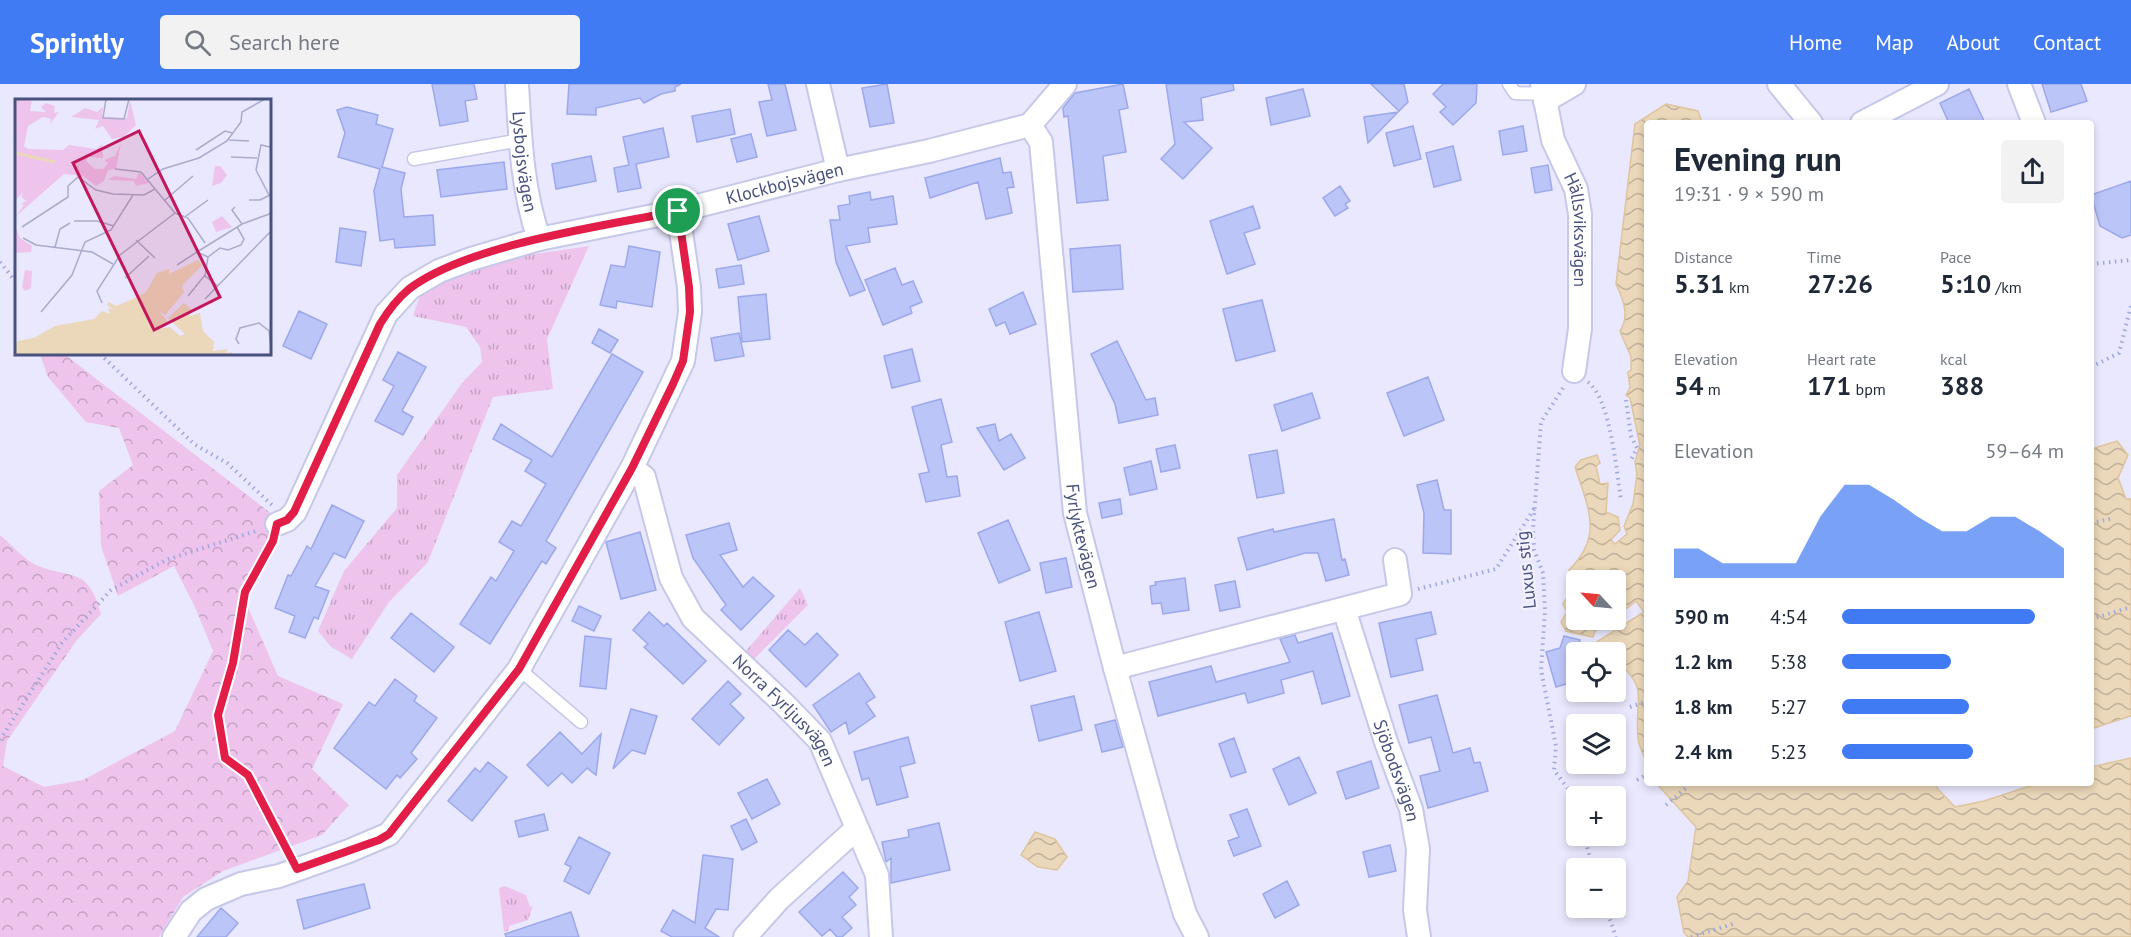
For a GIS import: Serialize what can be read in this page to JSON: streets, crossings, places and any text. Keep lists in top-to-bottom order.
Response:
{
  "streets": {
    "street": [
      "Lysbojsvägen",
      "Klockbojsvägen",
      "Hällsviksvägen",
      "Fyrlyktevägen",
      "Norra Fyrljusvägen",
      "Sjöbodsvägen"
    ],
    "path": ["Luxus stig"]
  },
  "crossings": [
    ["Lysbojsvägen", "Klockbojsvägen"],
    ["Klockbojsvägen", "Fyrlyktevägen"],
    ["Hällsviksvägen", "Luxus stig"]
  ],
  "north": "top left",
  "page": {
    "header": "Sprintly",
    "search": "Search here",
    "nav": [
      "Home",
      "Map",
      "About",
      "Contact"
    ],
    "heading": ["Evening run", "19:31 · 9 × 590 m"],
    "stats": [
      ["Distance", "5.31 km"],
      ["Time", "27:26"],
      ["Pace", "5:10 /km"],
      ["Elevation", "54 m"],
      ["Heart rate", "171 bpm"],
      ["kcal", "388"]
    ],
    "chart": ["Elevation", "59–64 m"],
    "map_buttons": ["+", "−"],
    "list": [
      {
        "name": "590 m",
        "note": "4:54"
      },
      {
        "name": "1.2 km",
        "note": "5:38"
      },
      {
        "name": "1.8 km",
        "note": "5:27"
      },
      {
        "name": "2.4 km",
        "note": "5:23"
      }
    ]
  }
}
